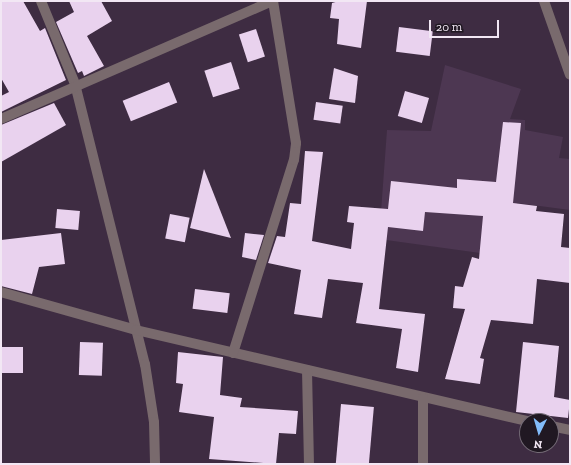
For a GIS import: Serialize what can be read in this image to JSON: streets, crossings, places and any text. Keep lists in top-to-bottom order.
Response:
{
  "scale_bar": "20 m",
  "north": "bottom"
}
